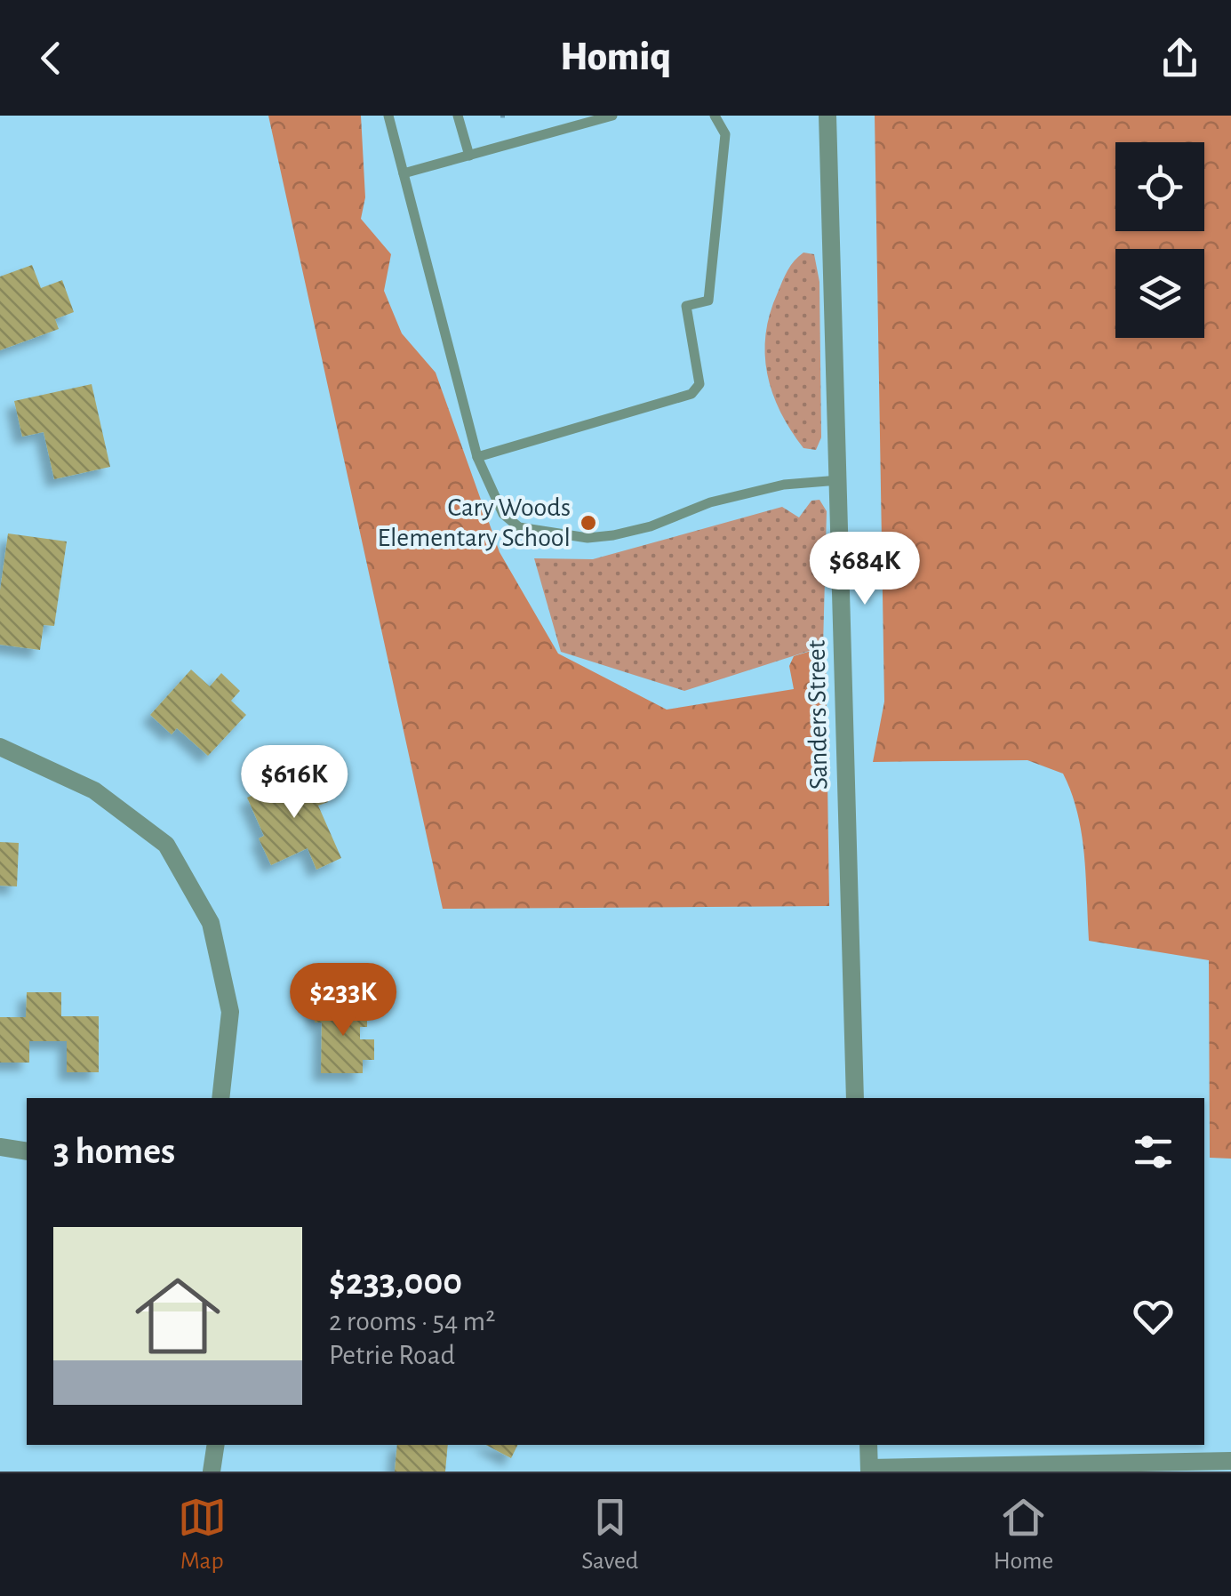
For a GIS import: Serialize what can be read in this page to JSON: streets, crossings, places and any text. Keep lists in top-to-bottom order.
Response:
{
  "streets": {
    "street": ["Sanders Street"]
  },
  "places": ["Cary Woods Elementary School"],
  "page": {
    "header": "Homiq",
    "price": ["$684K", "$616K", "$233K"],
    "heading": "3 homes",
    "list": [
      {
        "name": "$233,000",
        "note": "2 rooms · 54 m² · Petrie Road"
      }
    ],
    "tabs": ["Map", "Saved", "Home"]
  }
}
